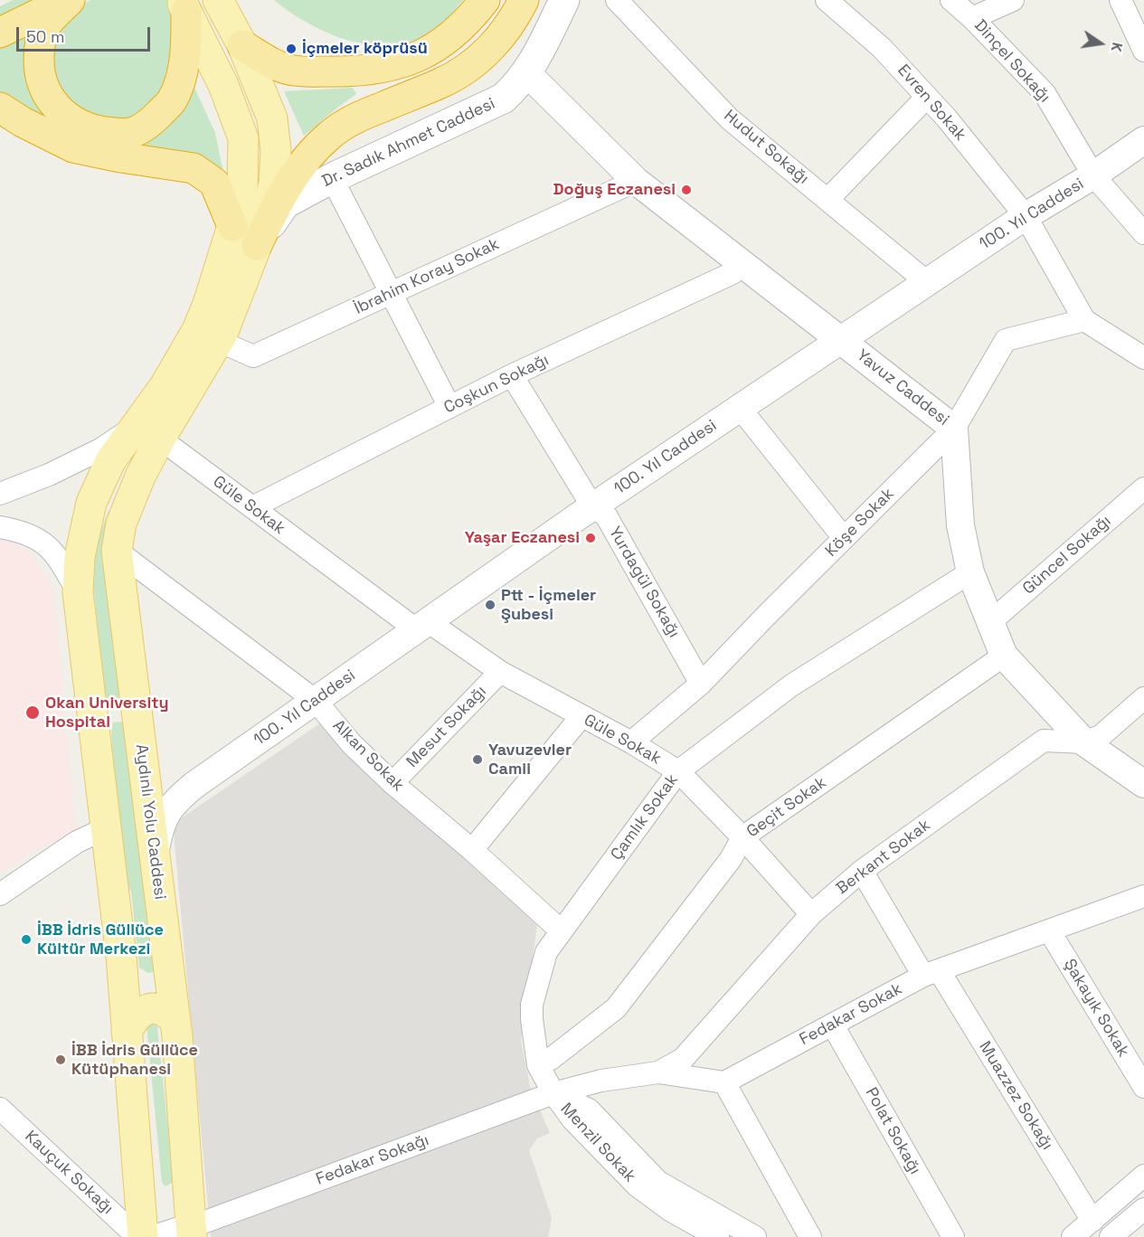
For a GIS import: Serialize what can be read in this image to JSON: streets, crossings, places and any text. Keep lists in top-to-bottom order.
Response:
{
  "streets": {
    "main road": ["Dr. Sadık Ahmet Caddesi", "Aydınlı Yolu Caddesi"],
    "street": [
      "Dinçel Sokağı",
      "Evren Sokak",
      "Hudut Sokağı",
      "100. Yıl Caddesi",
      "İbrahim Koray Sokak",
      "Coşkun Sokağı",
      "Yavuz Caddesi",
      "Güle Sokak",
      "Köşe Sokak",
      "Güncel Sokağı",
      "Yurdagül Sokağı",
      "Mesut Sokağı",
      "Alkan Sokak",
      "Geçit Sokak",
      "Çamlık Sokak",
      "Berkant Sokak",
      "Şakayık Sokak",
      "Fedakar Sokak",
      "Muazzez Sokağı",
      "Polat Sokağı",
      "Menzil Sokak",
      "Fedakar Sokağı",
      "Kauçuk Sokağı"
    ]
  },
  "crossings": [
    ["Dinçel Sokağı", "100. Yıl Caddesi"],
    ["Evren Sokak", "100. Yıl Caddesi"],
    ["Evren Sokak", "Köşe Sokak"],
    ["Dr. Sadık Ahmet Caddesi", "Yavuz Caddesi"],
    ["Dr. Sadık Ahmet Caddesi", "Aydınlı Yolu Caddesi"],
    ["Hudut Sokağı", "100. Yıl Caddesi"],
    ["100. Yıl Caddesi", "Yavuz Caddesi"],
    ["100. Yıl Caddesi", "Güle Sokak"],
    ["100. Yıl Caddesi", "Yurdagül Sokağı"],
    ["100. Yıl Caddesi", "Alkan Sokak"],
    ["İbrahim Koray Sokak", "Yavuz Caddesi"],
    ["İbrahim Koray Sokak", "Aydınlı Yolu Caddesi"],
    ["Coşkun Sokağı", "Yavuz Caddesi"],
    ["Coşkun Sokağı", "Güle Sokak"],
    ["Coşkun Sokağı", "Yurdagül Sokağı"],
    ["Yavuz Caddesi", "Köşe Sokak"],
    ["Yavuz Caddesi", "Güncel Sokağı"],
    ["Yavuz Caddesi", "Geçit Sokak"],
    ["Yavuz Caddesi", "Çamlık Sokak"],
    ["Yavuz Caddesi", "Berkant Sokak"],
    ["Güle Sokak", "Köşe Sokak"],
    ["Güle Sokak", "Mesut Sokağı"],
    ["Güle Sokak", "Geçit Sokak"],
    ["Güle Sokak", "Çamlık Sokak"],
    ["Güle Sokak", "Aydınlı Yolu Caddesi"],
    ["Güle Sokak", "Berkant Sokak"],
    ["Köşe Sokak", "Yurdagül Sokağı"],
    ["Mesut Sokağı", "Alkan Sokak"],
    ["Alkan Sokak", "Çamlık Sokak"],
    ["Alkan Sokak", "Aydınlı Yolu Caddesi"],
    ["Geçit Sokak", "Çamlık Sokak"],
    ["Çamlık Sokak", "Menzil Sokak"],
    ["Çamlık Sokak", "Fedakar Sokağı"],
    ["Aydınlı Yolu Caddesi", "Fedakar Sokağı"],
    ["Berkant Sokak", "Muazzez Sokağı"],
    ["Şakayık Sokak", "Fedakar Sokak"],
    ["Fedakar Sokak", "Muazzez Sokağı"],
    ["Fedakar Sokak", "Polat Sokağı"],
    ["Menzil Sokak", "Fedakar Sokağı"]
  ],
  "places": [
    "İçmeler köprüsü",
    "Doğuş Eczanesi",
    "Yaşar Eczanesi",
    "Ptt - İçmeler Şubesi",
    "Okan University Hospital",
    "Yavuzevler Camii",
    "İBB İdris Güllüce Kültür Merkezi",
    "İBB İdris Güllüce Kütüphanesi"
  ],
  "scale_bar": "50 m",
  "north": "right"
}
